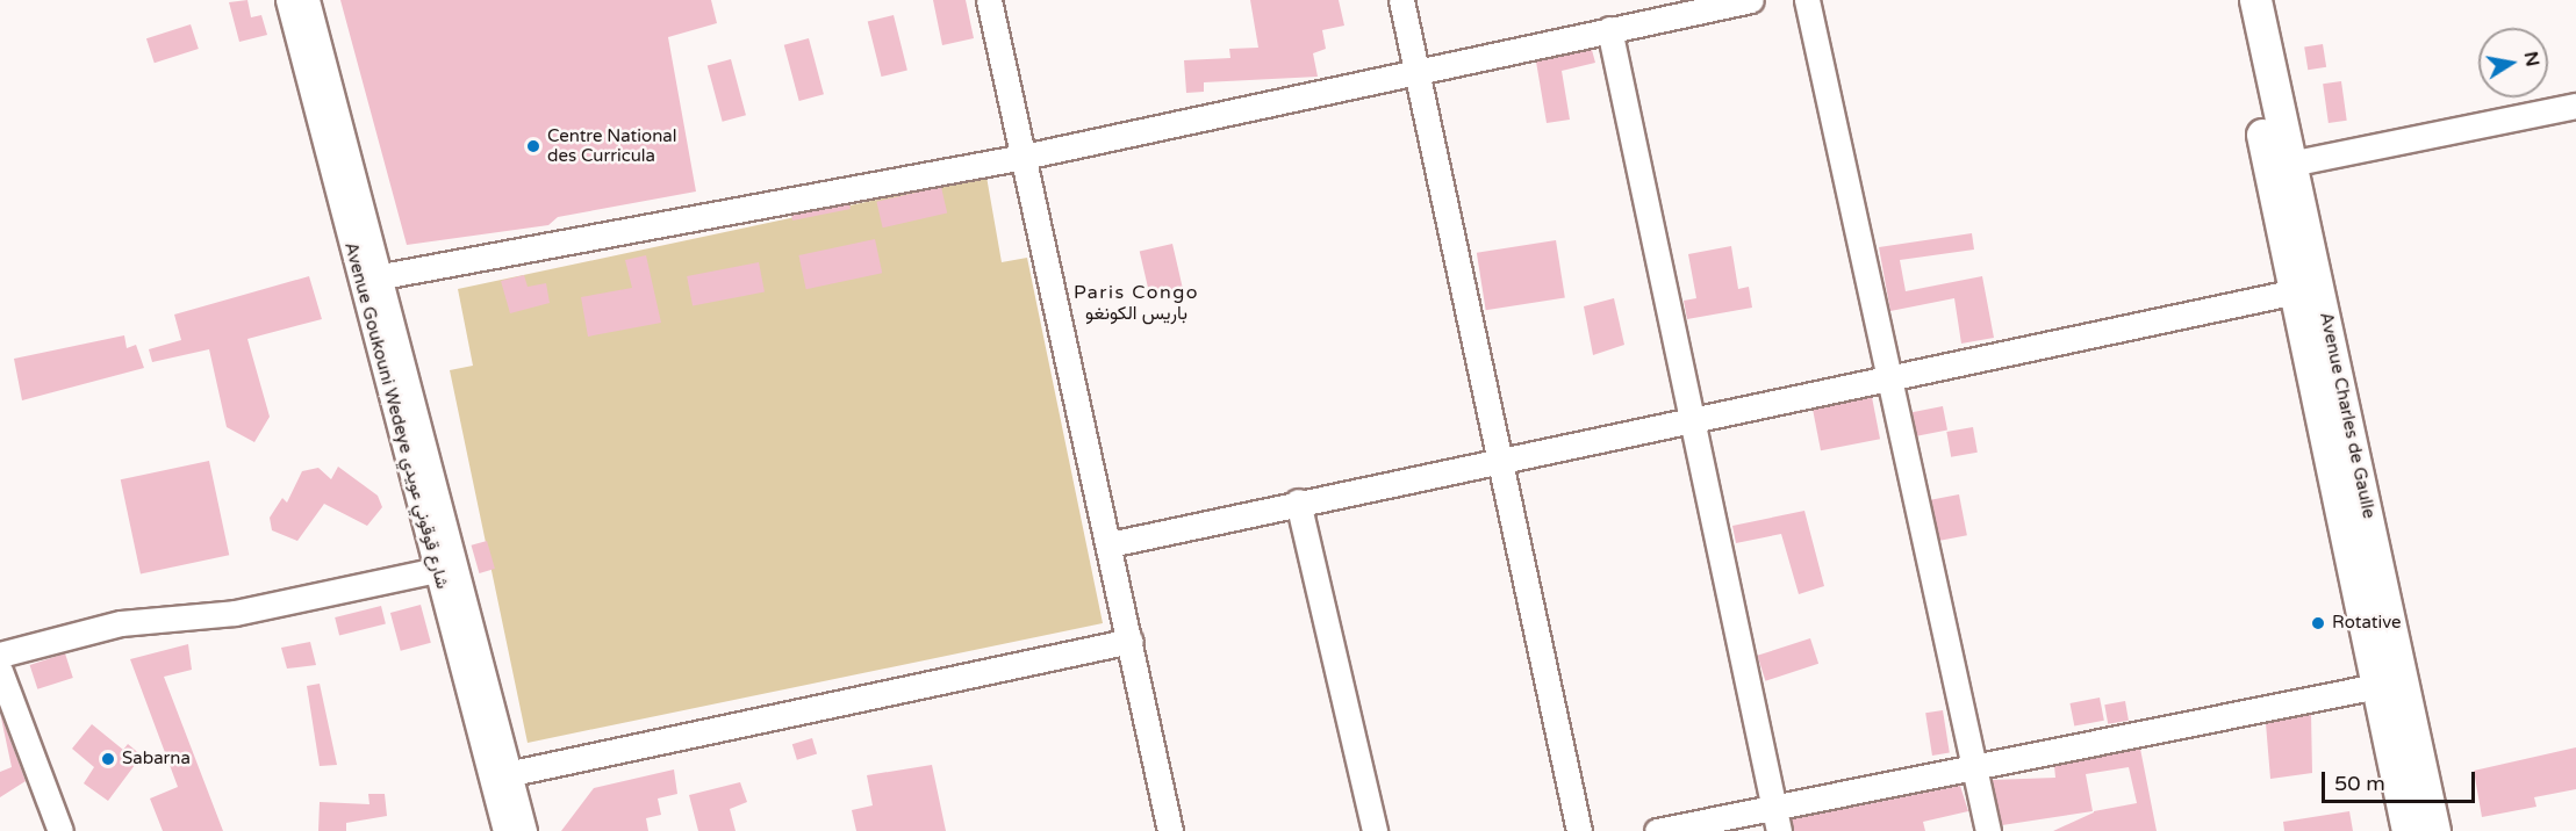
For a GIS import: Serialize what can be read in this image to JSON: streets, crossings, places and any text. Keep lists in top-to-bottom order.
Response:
{
  "streets": {
    "main road": ["Avenue Charles de Gaulle"],
    "street": ["Avenue Goukouni Wedeye شارع قوقوني عويدي"]
  },
  "districts": ["Paris Congo باريس الكونغو"],
  "places": ["Centre National des Curricula", "Rotative", "Sabarna"],
  "scale_bar": "50 m",
  "north": "right"
}
